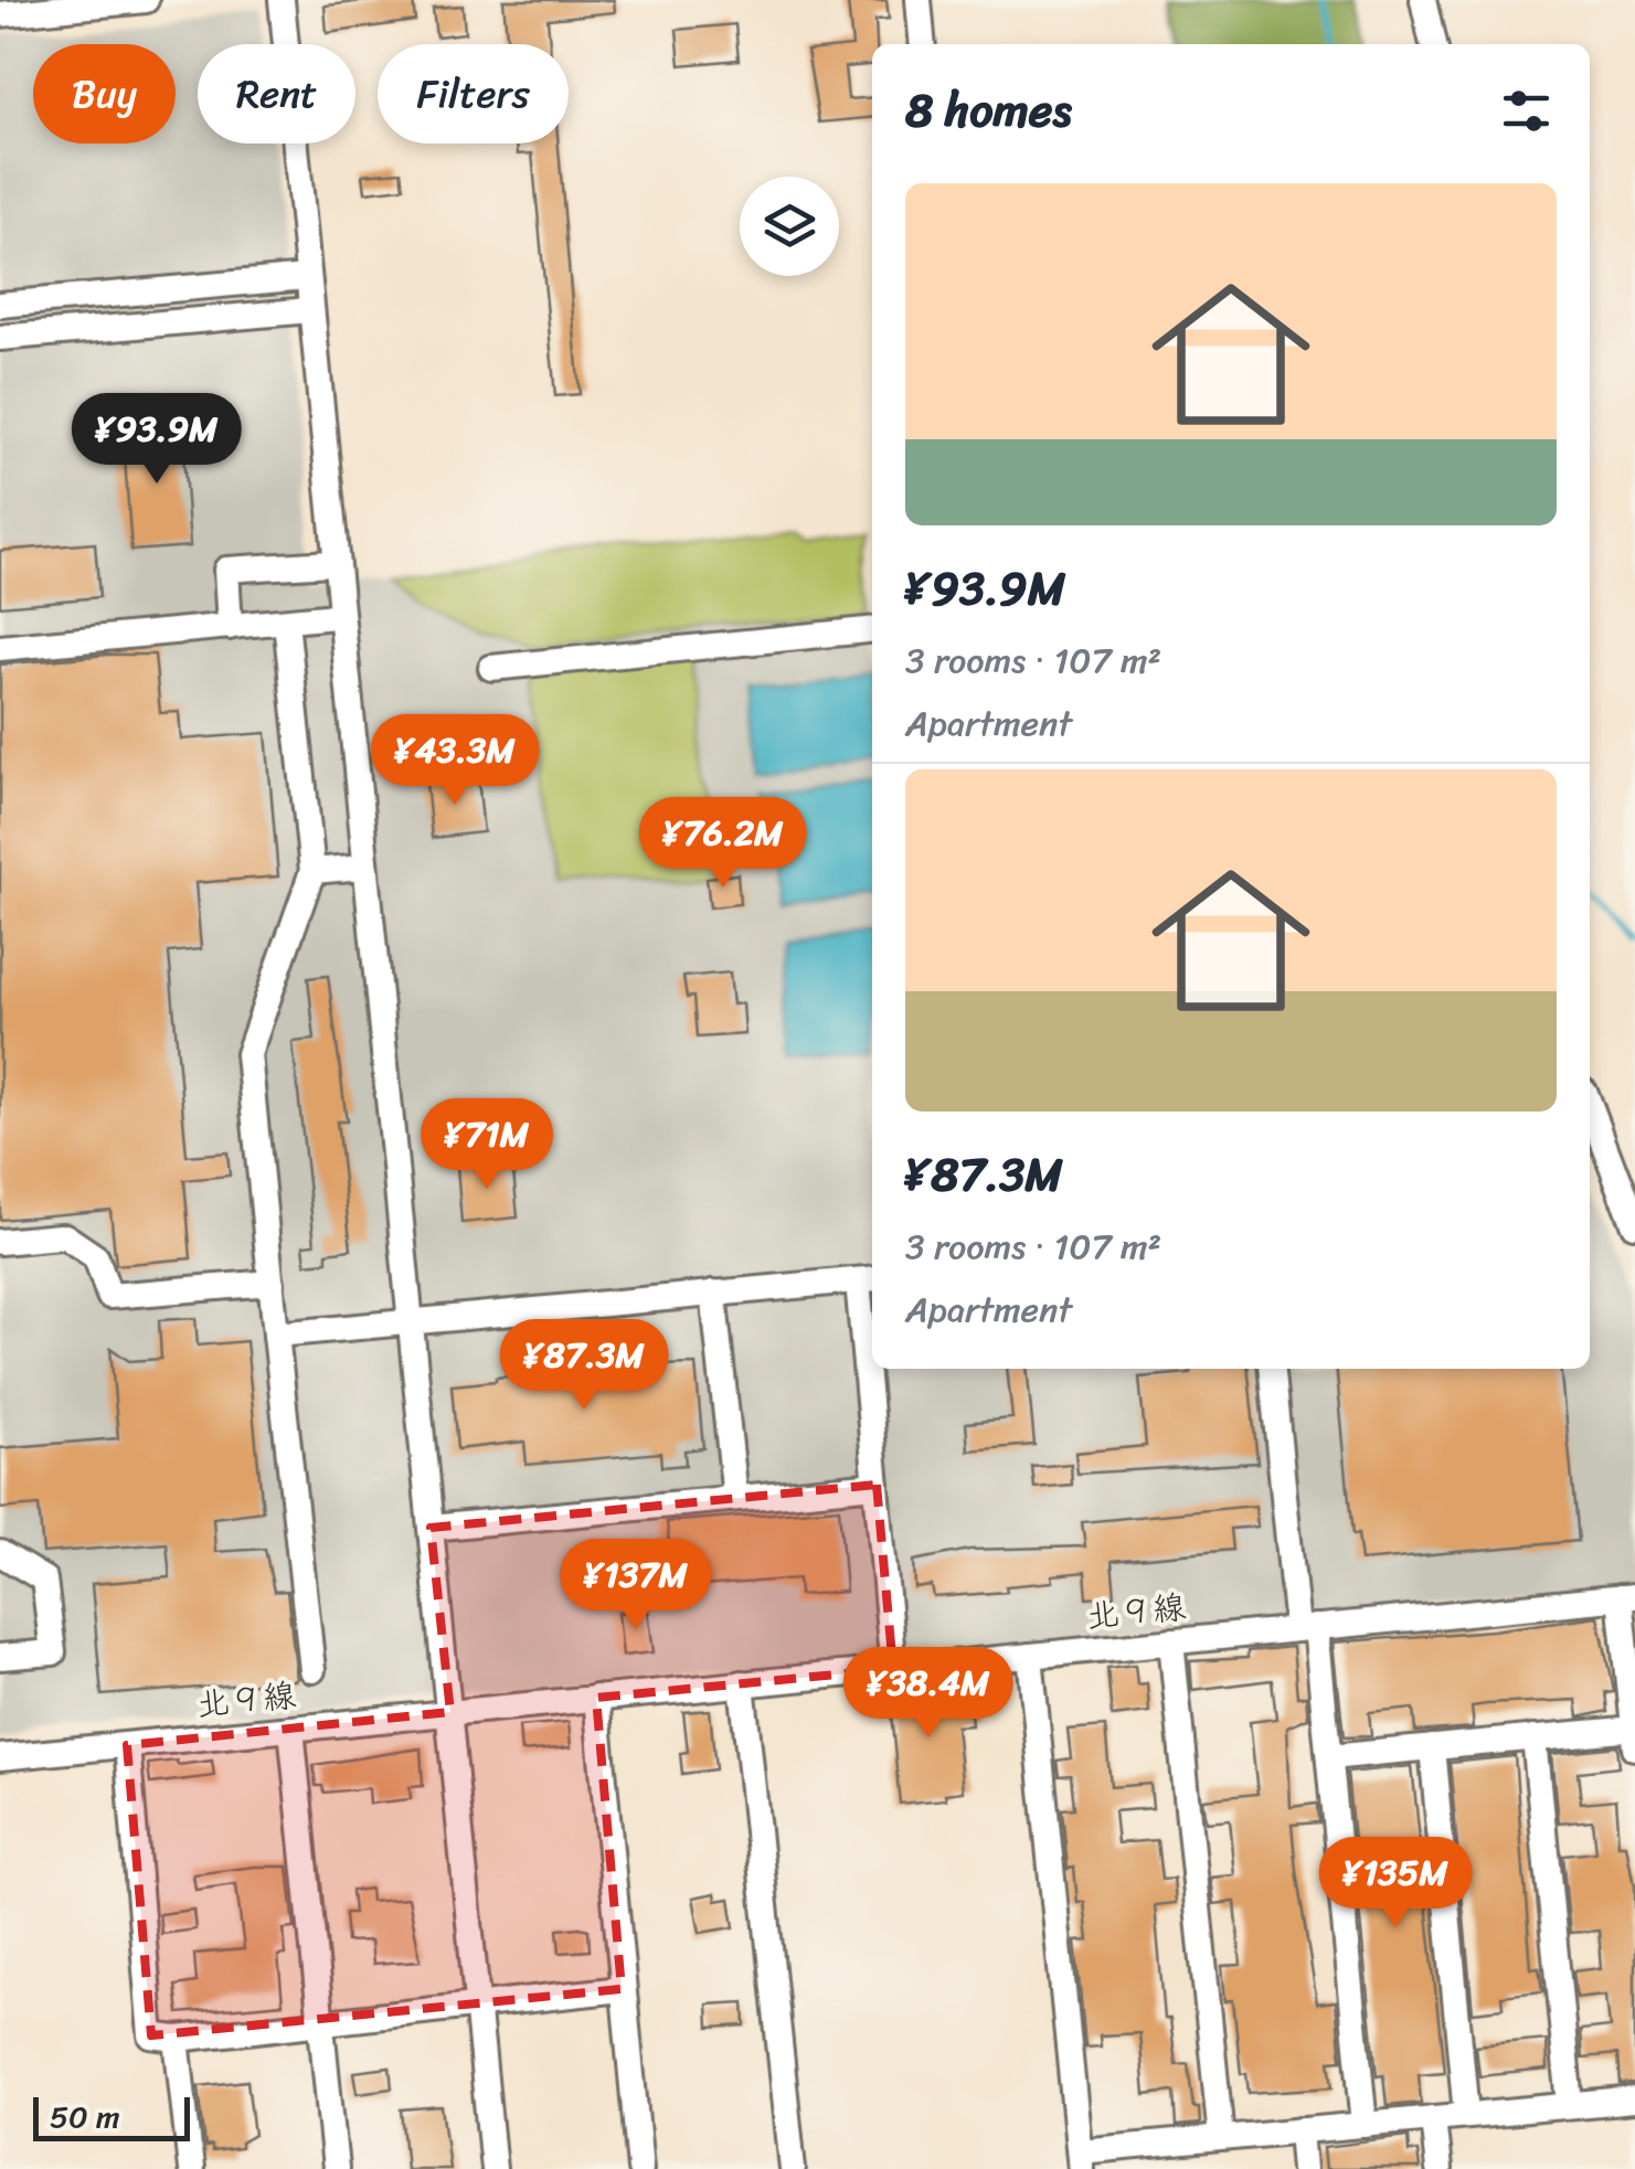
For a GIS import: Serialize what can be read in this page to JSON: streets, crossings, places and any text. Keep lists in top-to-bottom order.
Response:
{
  "streets": {
    "street": ["北９線"]
  },
  "scale_bar": "50 m",
  "page": {
    "chip": ["Buy", "Rent", "Filters"],
    "heading": "8 homes",
    "list": [
      {
        "name": "¥93.9M",
        "note": "3 rooms · 107 m² · Apartment"
      },
      {
        "name": "¥87.3M",
        "note": "3 rooms · 107 m² · Apartment"
      }
    ],
    "price": [
      "¥93.9M",
      "¥43.3M",
      "¥76.2M",
      "¥71M",
      "¥87.3M",
      "¥137M",
      "¥38.4M",
      "¥135M"
    ],
    "scale": "50 m"
  }
}
